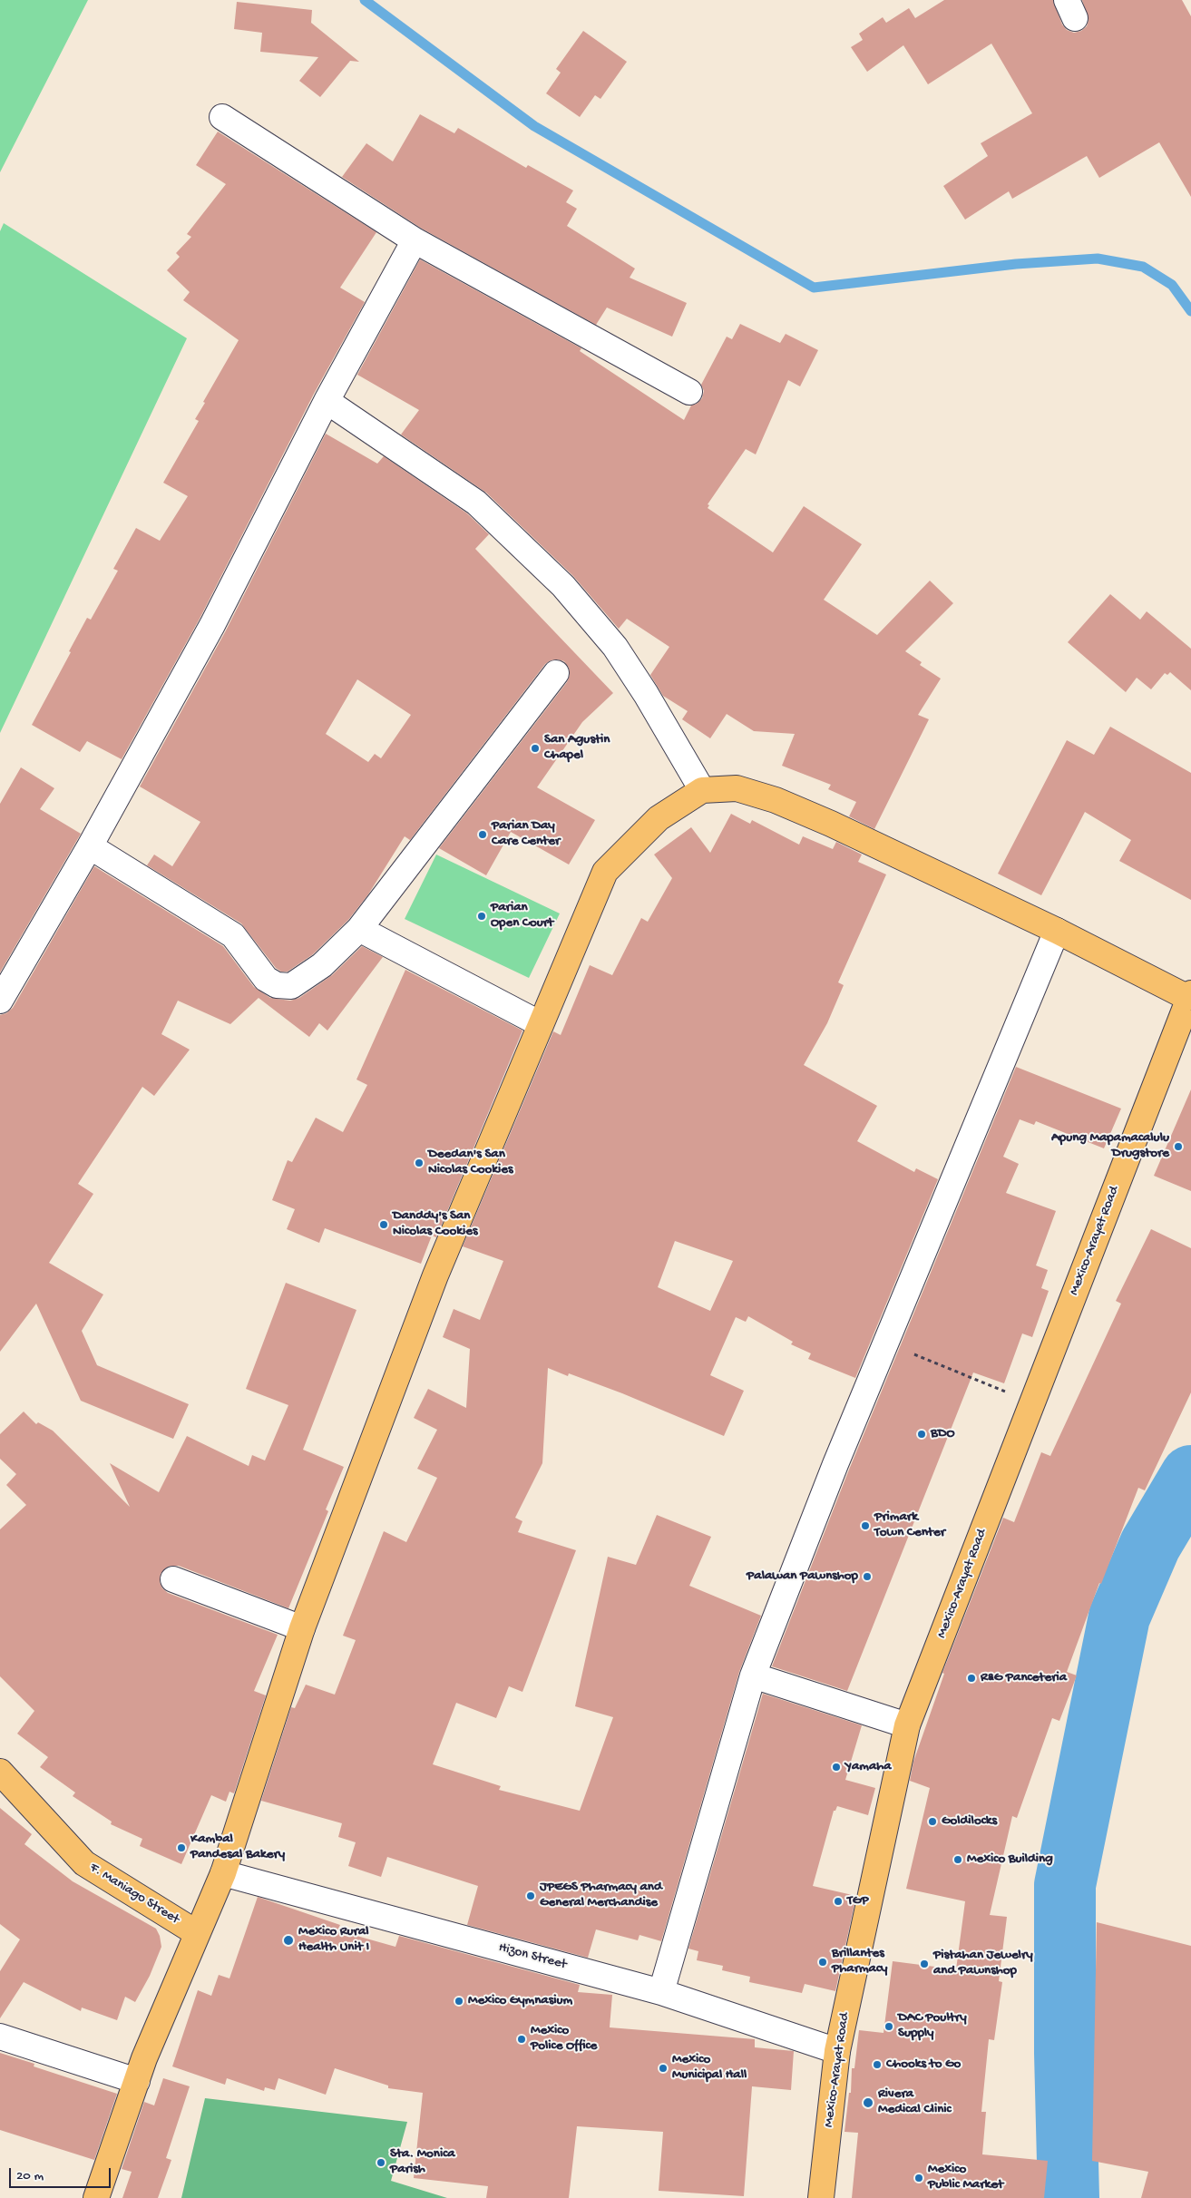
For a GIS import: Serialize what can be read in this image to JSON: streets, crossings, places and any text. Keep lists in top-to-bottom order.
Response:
{
  "streets": {
    "main road": ["Mexico-Arayat Road", "F. Maniago Street"],
    "street": ["Hizon Street"]
  },
  "crossings": [
    ["Mexico-Arayat Road", "Hizon Street"]
  ],
  "places": [
    "San Agustin Chapel",
    "Parian Day Care Center",
    "Parian Open Court",
    "Apung Mapamacalulu Drugstore",
    "Deedan's San Nicolas Cookies",
    "Danddy's San Nicolas Cookies",
    "BDO",
    "Primark Town Center",
    "Palawan Pawnshop",
    "R&G Panceteria",
    "Yamaha",
    "Goldilocks",
    "Kambal Pandesal Bakery",
    "Mexico Building",
    "JPEGS Pharmacy and General Merchandise",
    "TGP",
    "Mexico Rural Health Unit I",
    "Brillantes Pharmacy",
    "Pistahan Jewelry and Pawnshop",
    "Mexico Gymnasium",
    "DAC Poultry Supply",
    "Mexico Police Office",
    "Chooks to Go",
    "Mexico Municipal Hall",
    "Rivera Medical Clinic",
    "Sta. Monica Parish",
    "Mexico Public Market"
  ],
  "scale_bar": "20 m"
}
